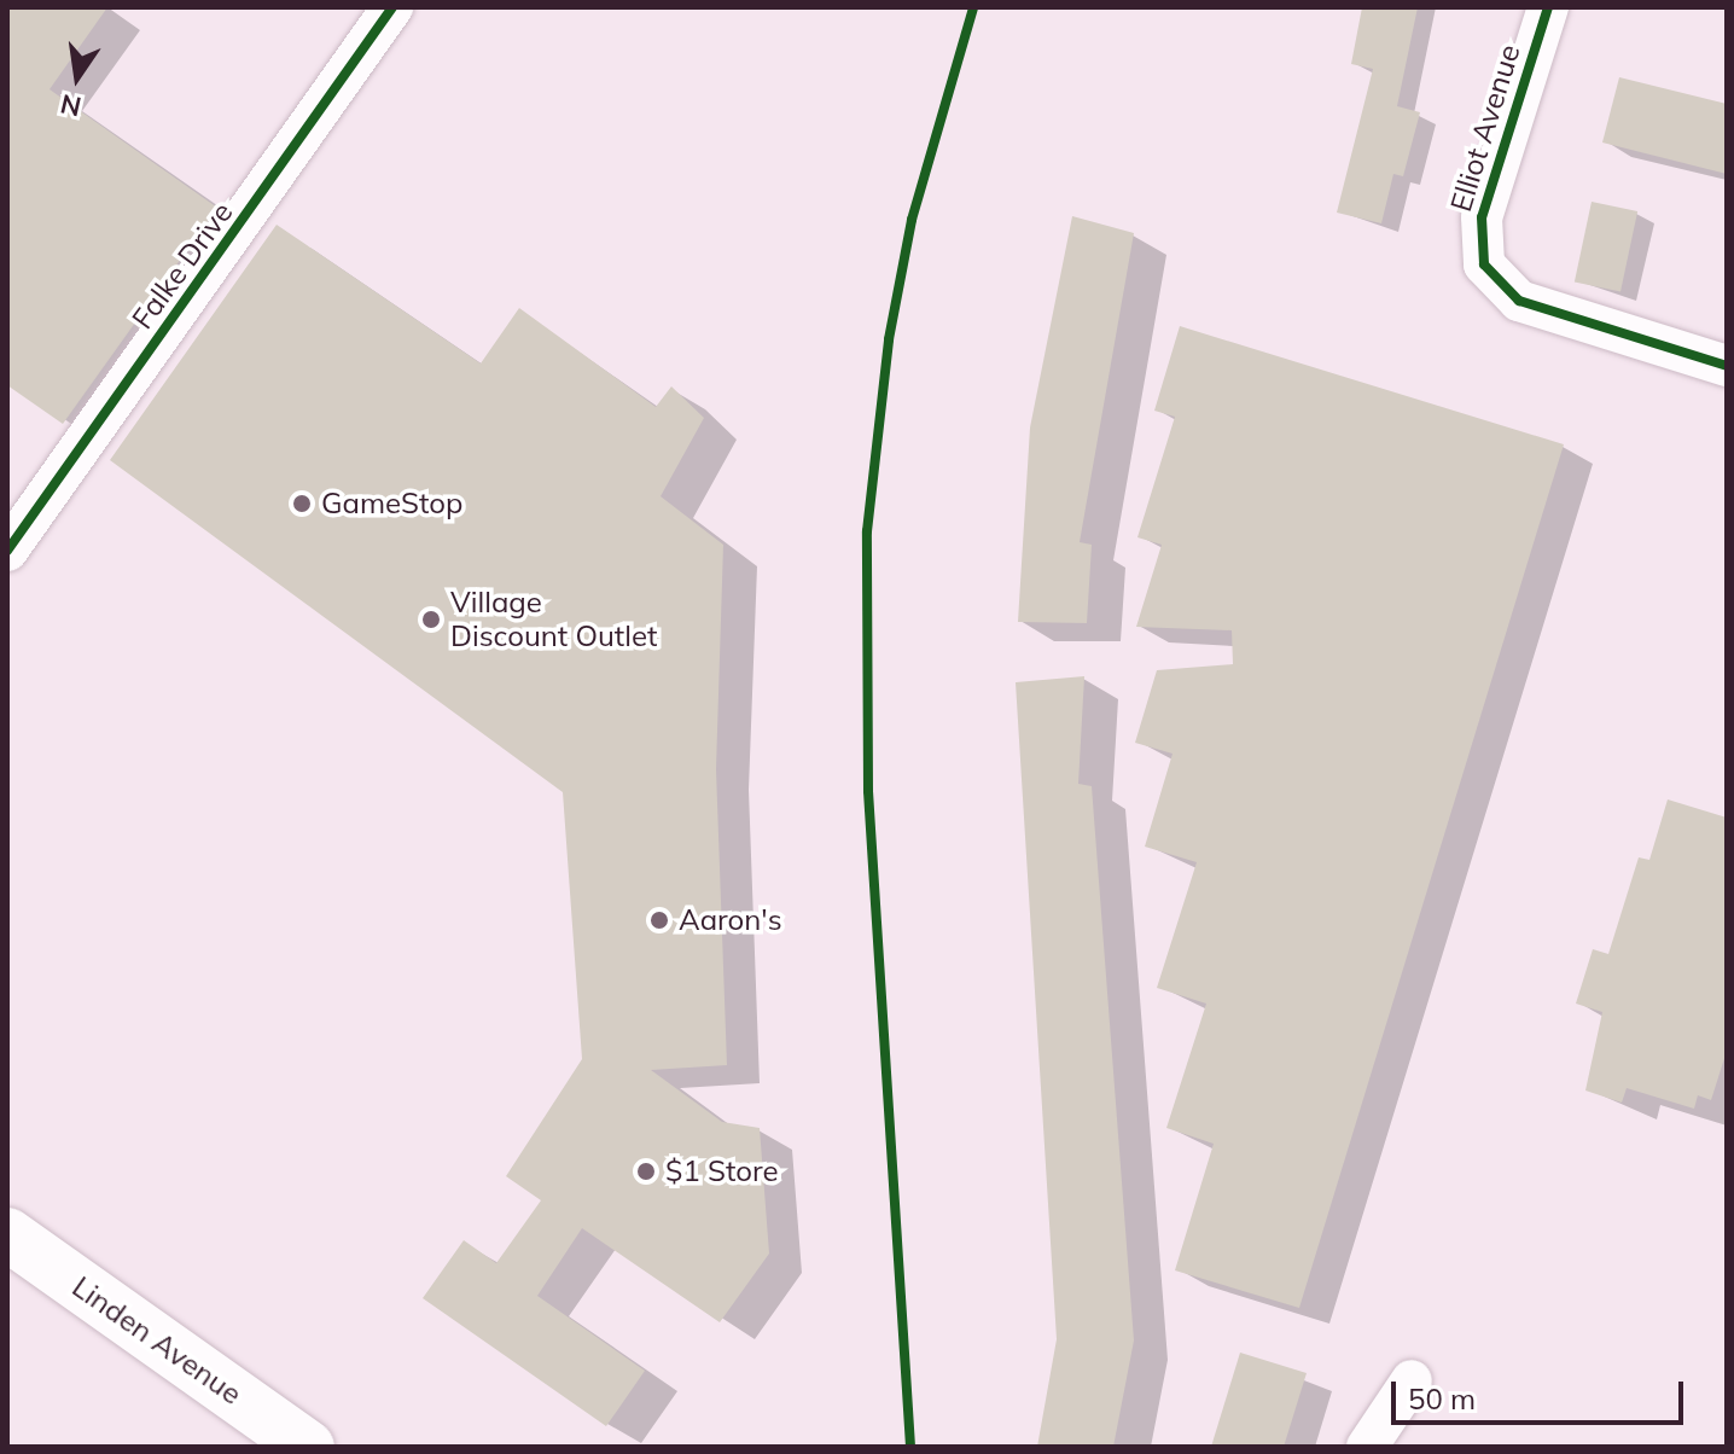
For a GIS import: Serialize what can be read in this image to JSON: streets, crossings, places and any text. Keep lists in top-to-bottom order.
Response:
{
  "streets": {
    "main road": ["Linden Avenue"],
    "street": ["Elliot Avenue", "Falke Drive"]
  },
  "places": [
    "GameStop",
    "Village Discount Outlet",
    "Aaron's",
    "$1 Store"
  ],
  "scale_bar": "50 m",
  "north": "bottom"
}
